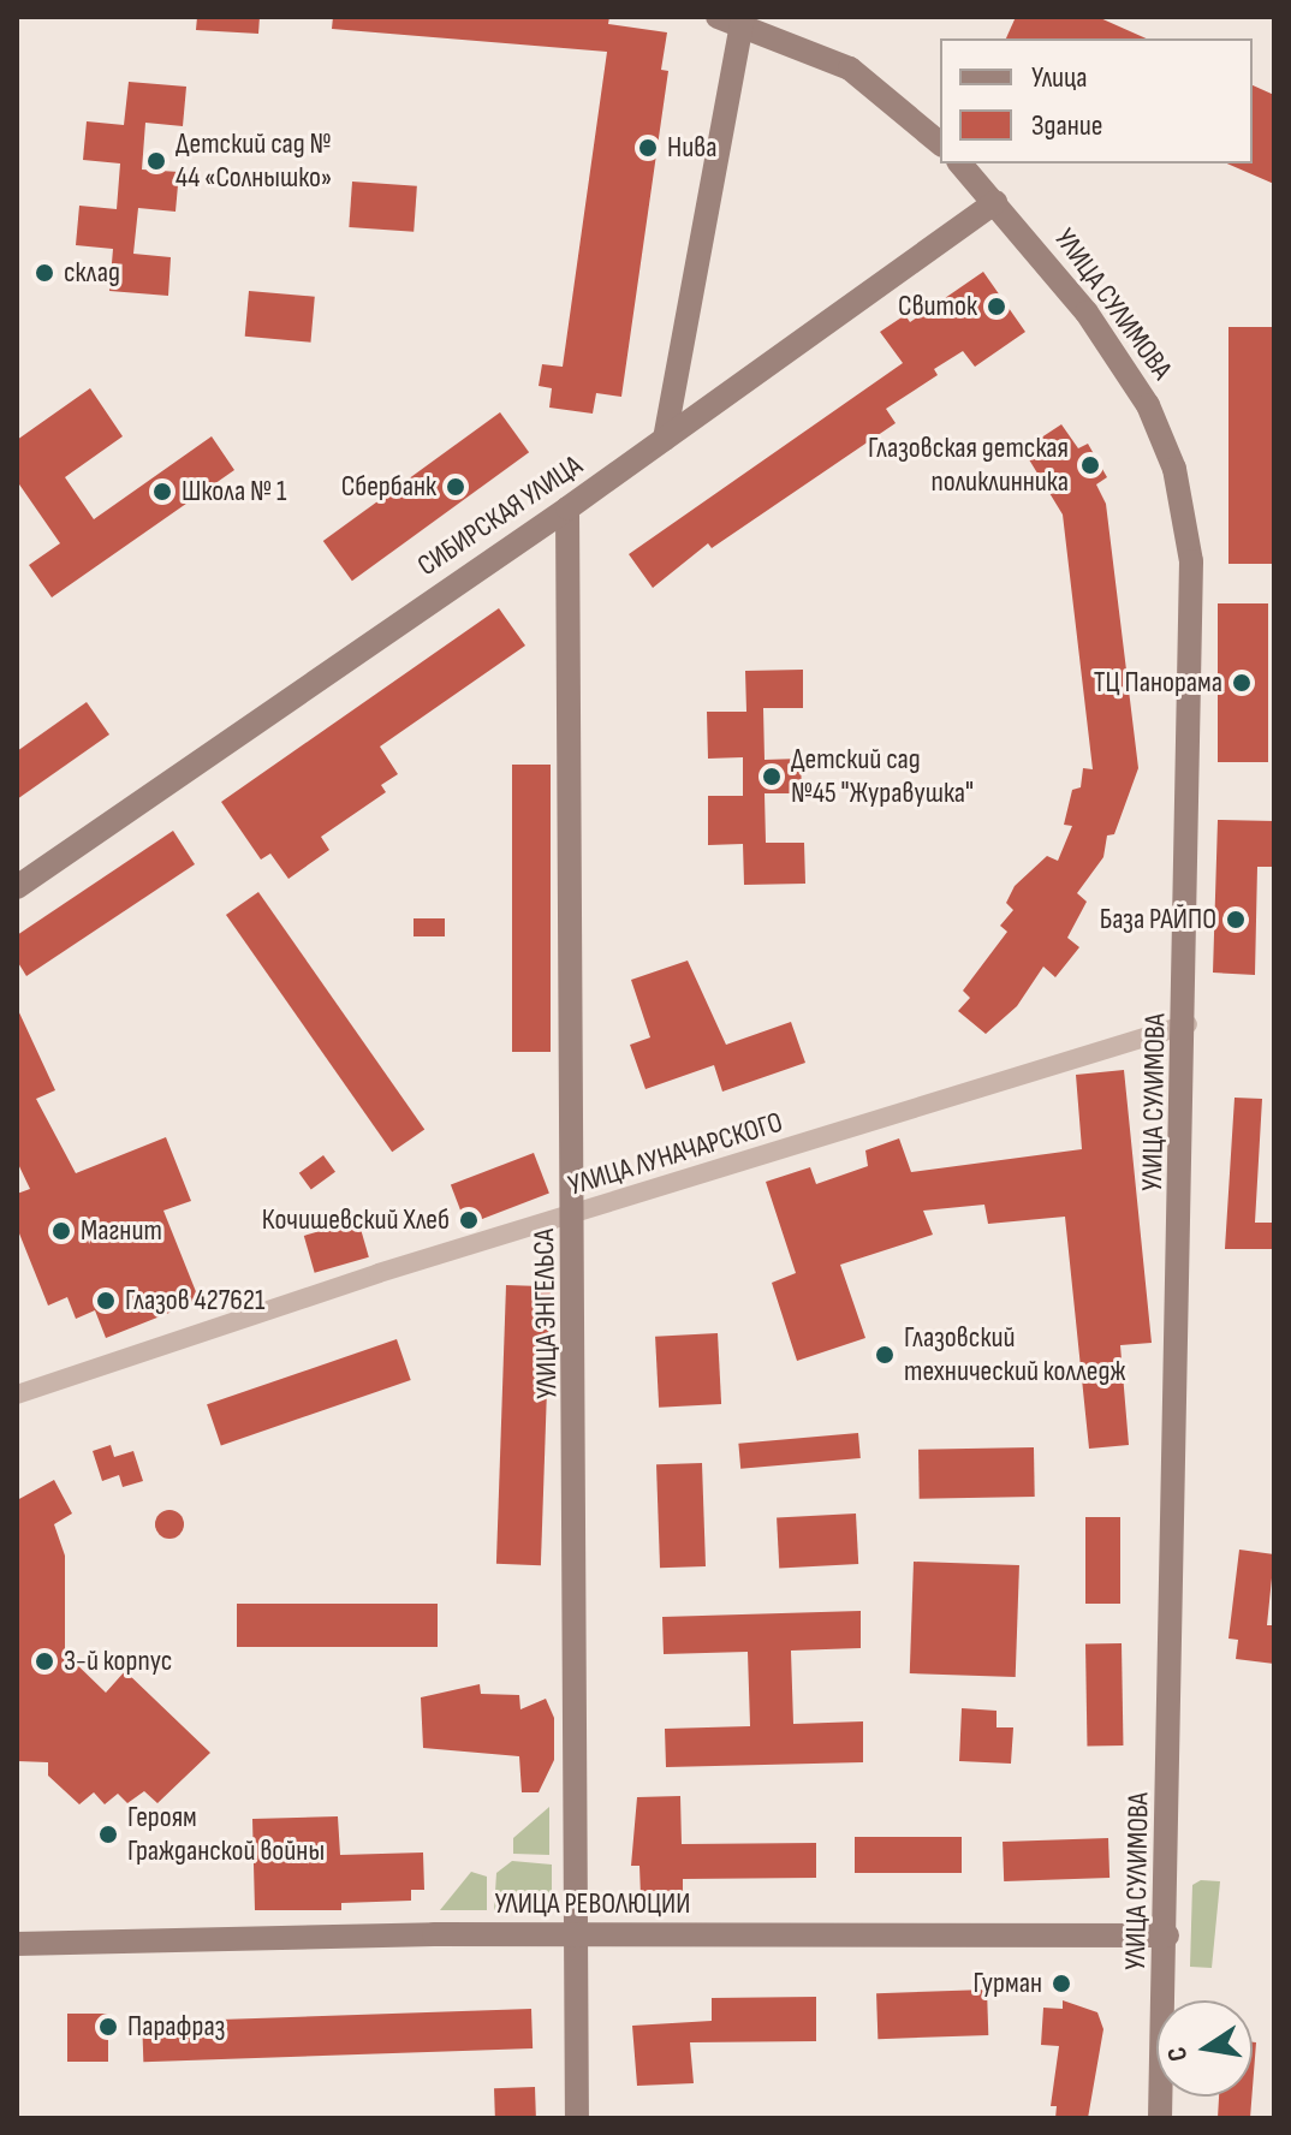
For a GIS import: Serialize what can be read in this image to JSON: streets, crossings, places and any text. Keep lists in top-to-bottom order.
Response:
{
  "streets": {
    "main road": [
      "УЛИЦА СУЛИМОВА",
      "СИБИРСКАЯ УЛИЦА",
      "УЛИЦА ЭНГЕЛЬСА",
      "УЛИЦА РЕВОЛЮЦИИ"
    ],
    "street": ["УЛИЦА ЛУНАЧАРСКОГО"]
  },
  "crossings": [
    ["УЛИЦА СУЛИМОВА", "СИБИРСКАЯ УЛИЦА"],
    ["УЛИЦА СУЛИМОВА", "УЛИЦА ЛУНАЧАРСКОГО"],
    ["УЛИЦА СУЛИМОВА", "УЛИЦА РЕВОЛЮЦИИ"],
    ["СИБИРСКАЯ УЛИЦА", "УЛИЦА ЭНГЕЛЬСА"],
    ["УЛИЦА ЛУНАЧАРСКОГО", "УЛИЦА ЭНГЕЛЬСА"],
    ["УЛИЦА ЭНГЕЛЬСА", "УЛИЦА РЕВОЛЮЦИИ"]
  ],
  "places": [
    "Нива",
    "Детский сад № 44 «Солнышко»",
    "склад",
    "Свиток",
    "Глазовская детская поликлинника",
    "Сбербанк",
    "Школа № 1",
    "ТЦ Панорама",
    "Детский сад №45 \"Журавушка\"",
    "База РАЙПО",
    "Кочишевский Хлеб",
    "Магнит",
    "Глазов 427621",
    "Глазовский технический колледж",
    "3-й корпус",
    "Героям Гражданской войны",
    "Гурман",
    "Парафраз"
  ],
  "legend": ["Улица", "Здание"],
  "north": "left"
}
